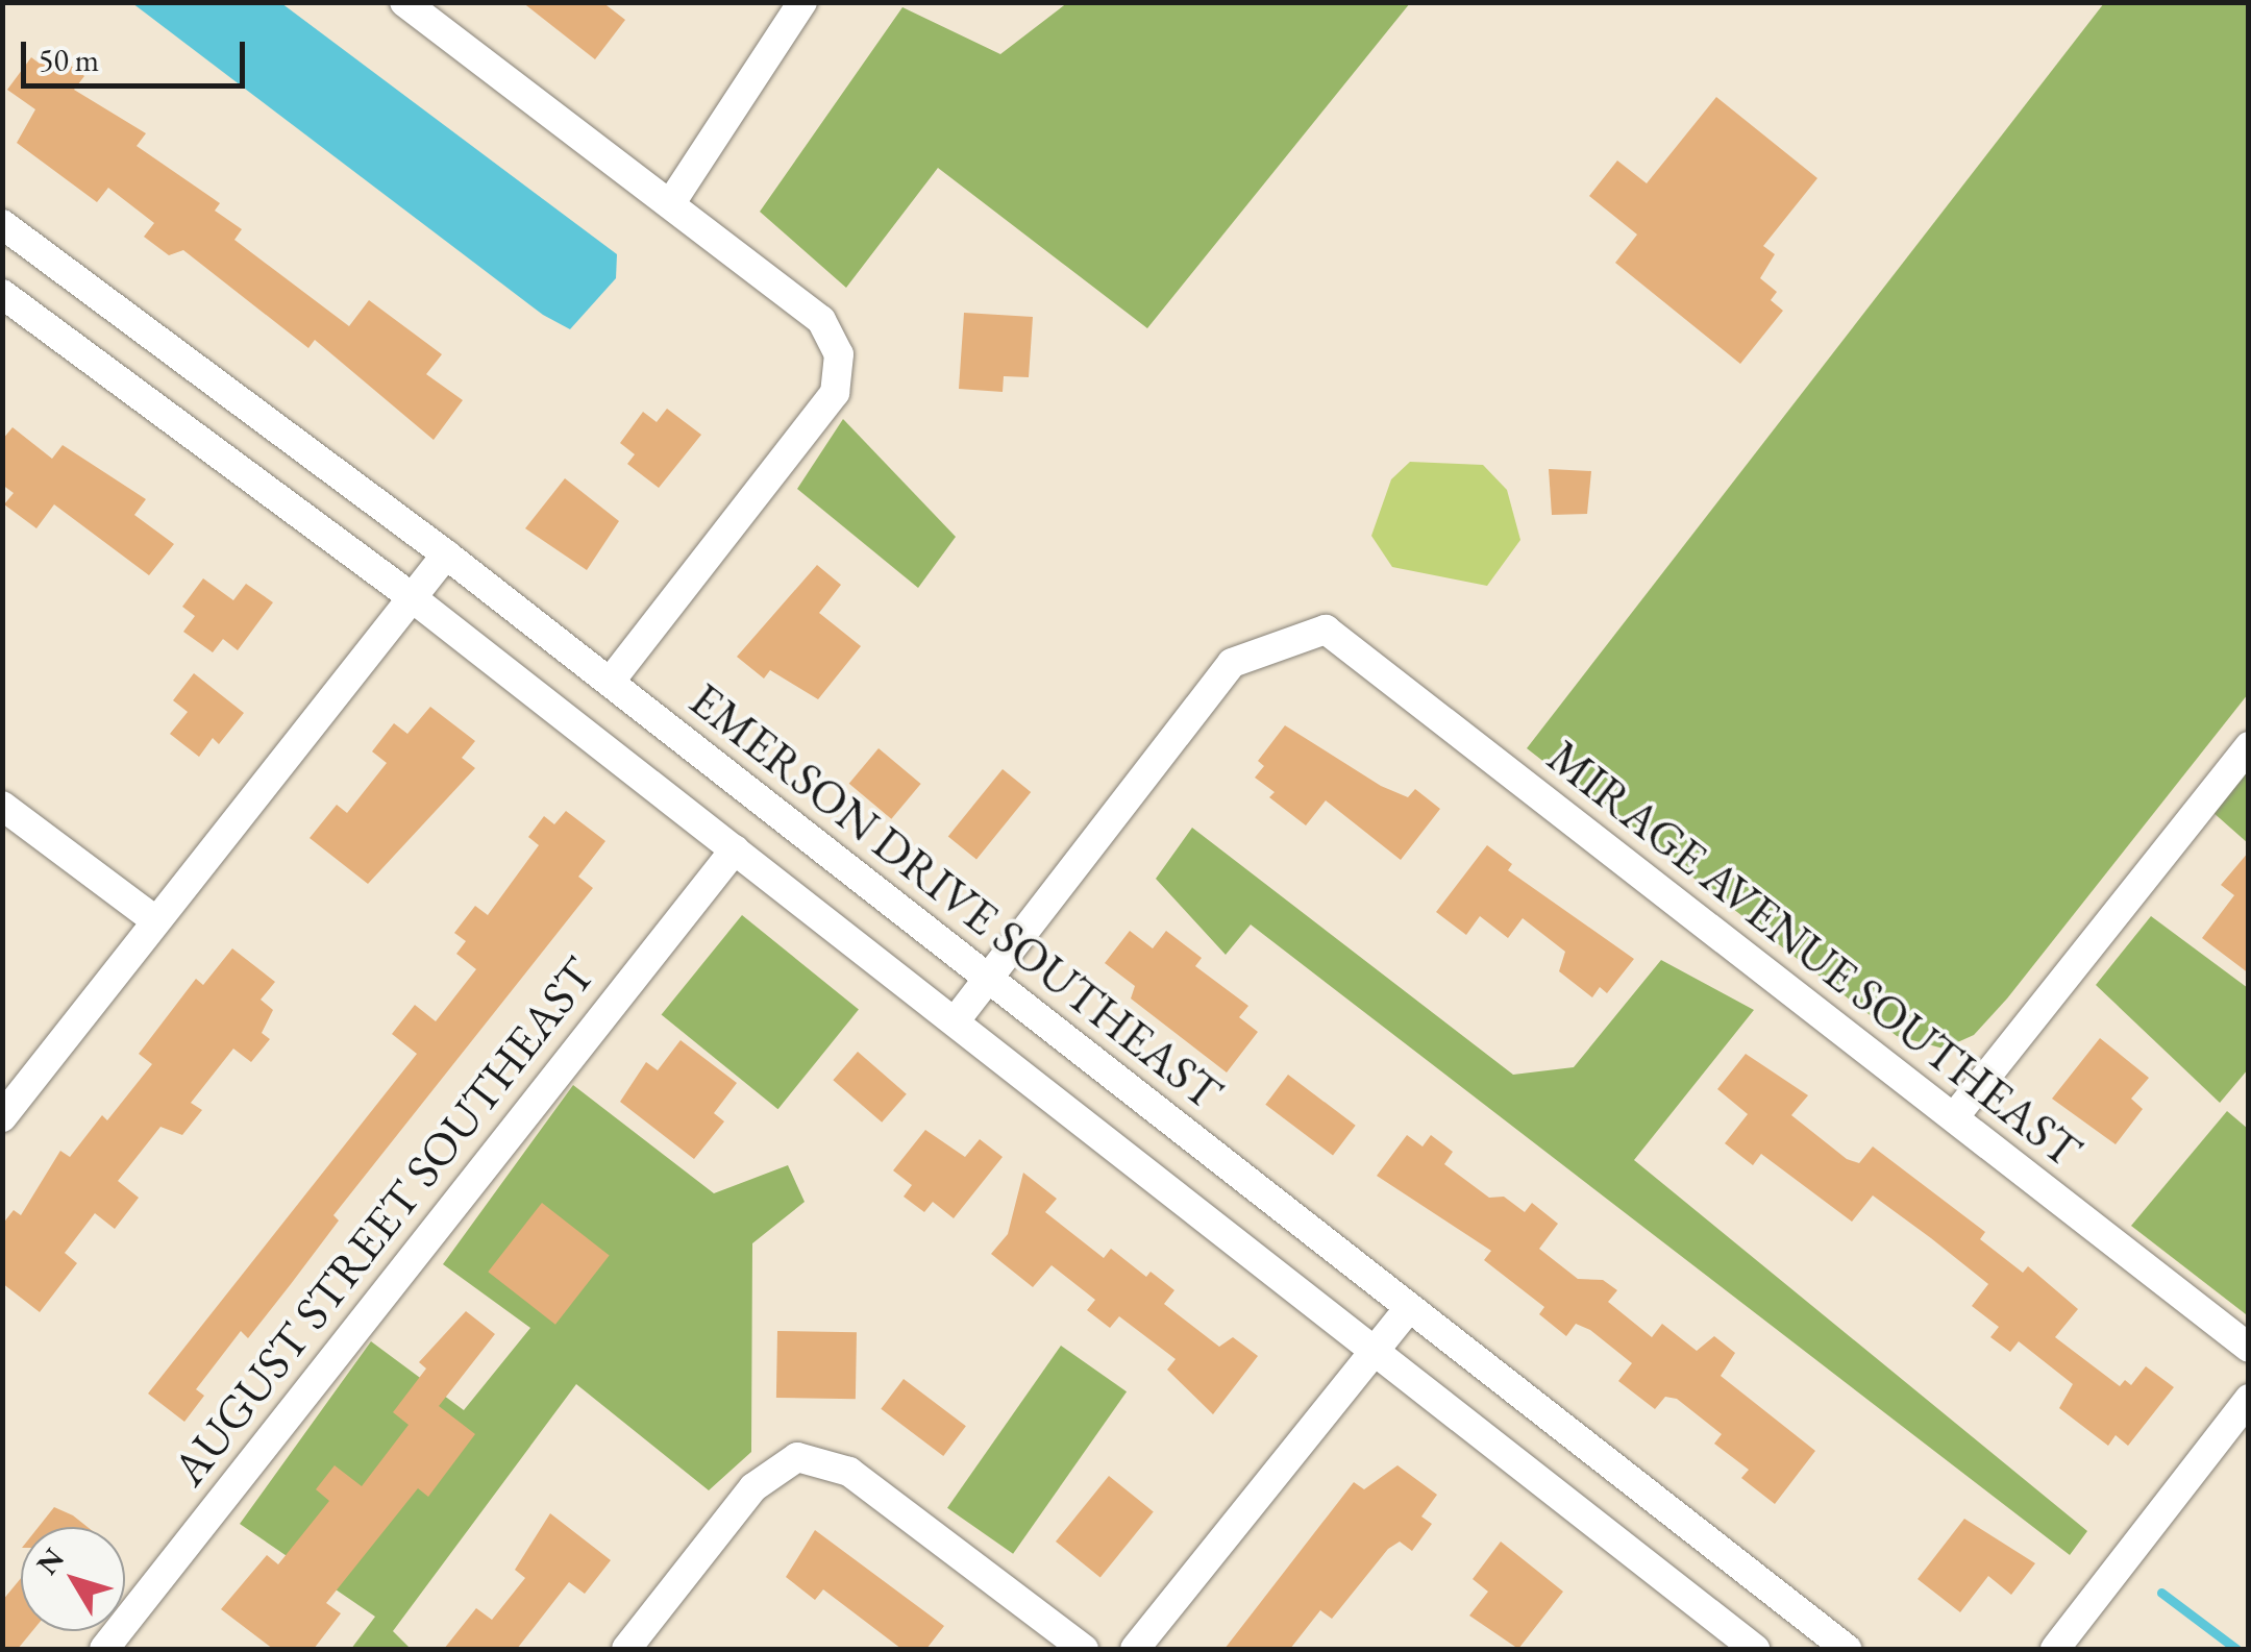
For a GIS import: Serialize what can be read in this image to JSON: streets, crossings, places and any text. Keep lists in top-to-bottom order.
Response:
{
  "streets": {
    "street": ["EMERSON DRIVE SOUTHEAST", "MIRAGE AVENUE SOUTHEAST", "AUGUST STREET SOUTHEAST"]
  },
  "crossings": [
    ["EMERSON DRIVE SOUTHEAST", "MIRAGE AVENUE SOUTHEAST"],
    ["EMERSON DRIVE SOUTHEAST", "AUGUST STREET SOUTHEAST"]
  ],
  "scale_bar": "50 m",
  "north": "top left"
}
